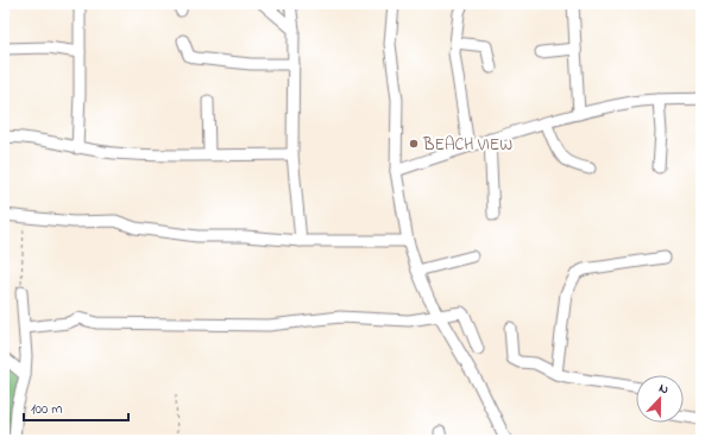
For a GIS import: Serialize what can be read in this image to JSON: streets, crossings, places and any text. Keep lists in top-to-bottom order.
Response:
{
  "places": ["BEACH VIEW"],
  "scale_bar": "100 m",
  "north": "top"
}
